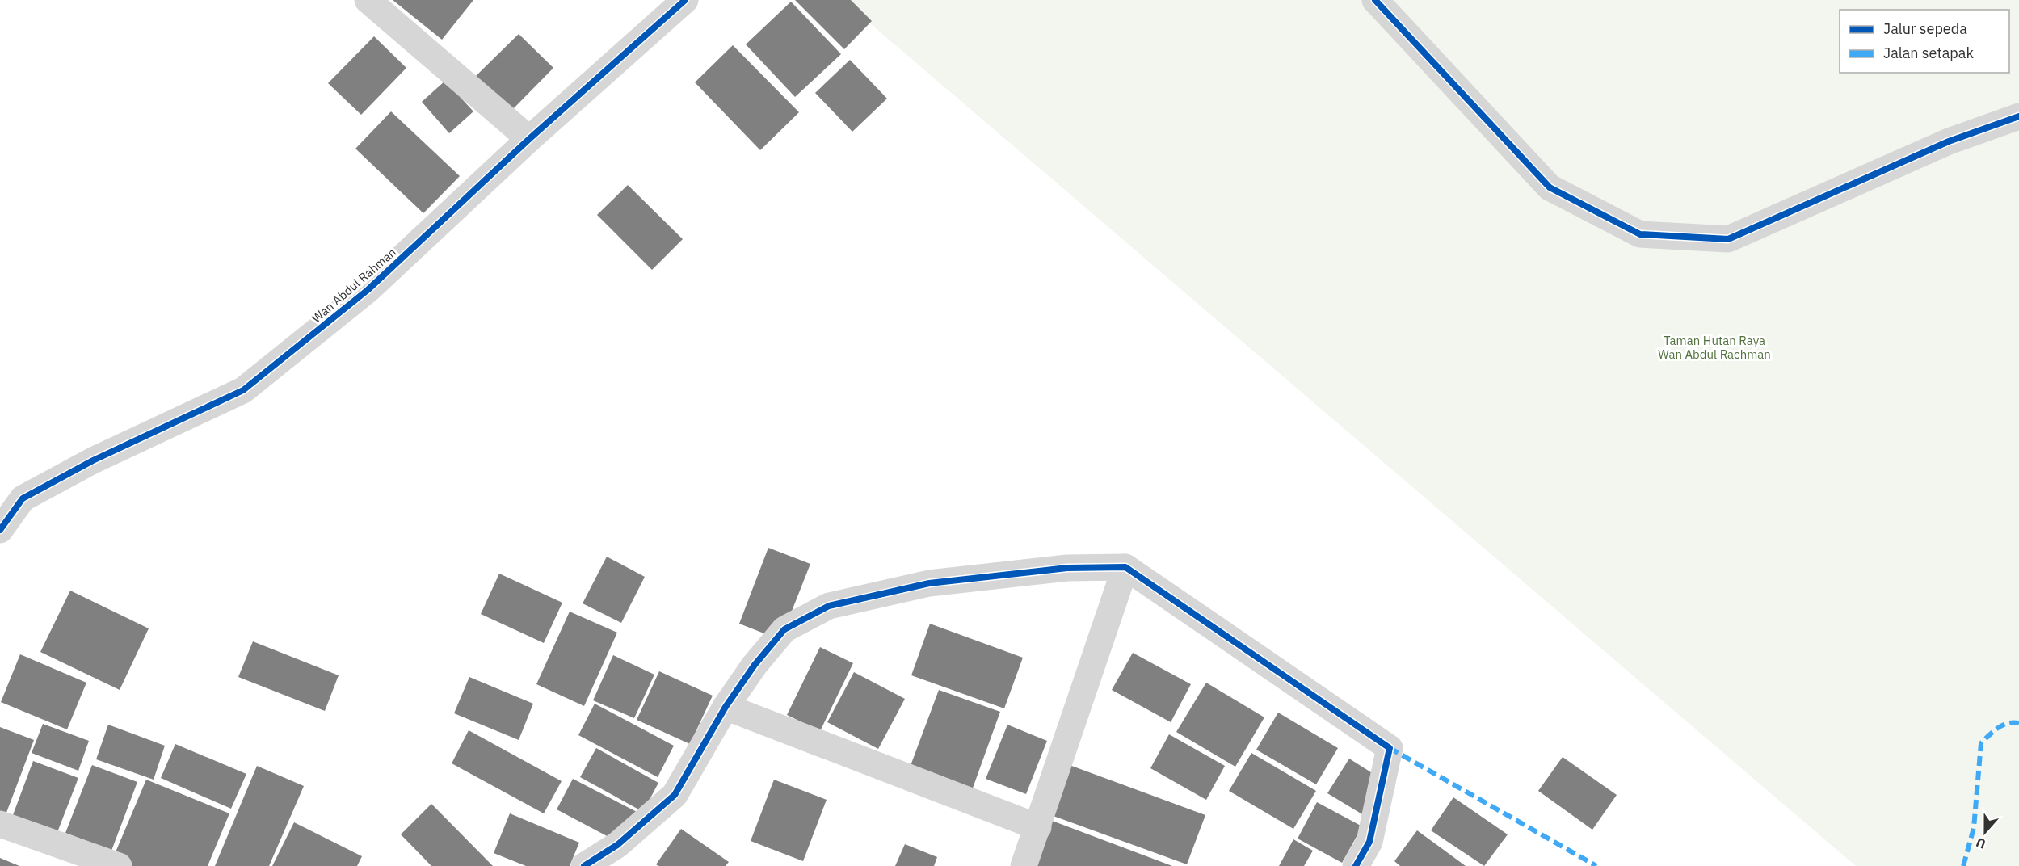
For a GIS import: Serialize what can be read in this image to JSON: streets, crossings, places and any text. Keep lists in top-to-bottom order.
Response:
{
  "streets": {
    "street": ["Wan Abdul Rahman"]
  },
  "parks": ["Taman Hutan Raya Wan Abdul Rachman"],
  "legend": ["Jalur sepeda", "Jalan setapak"],
  "north": "bottom"
}
